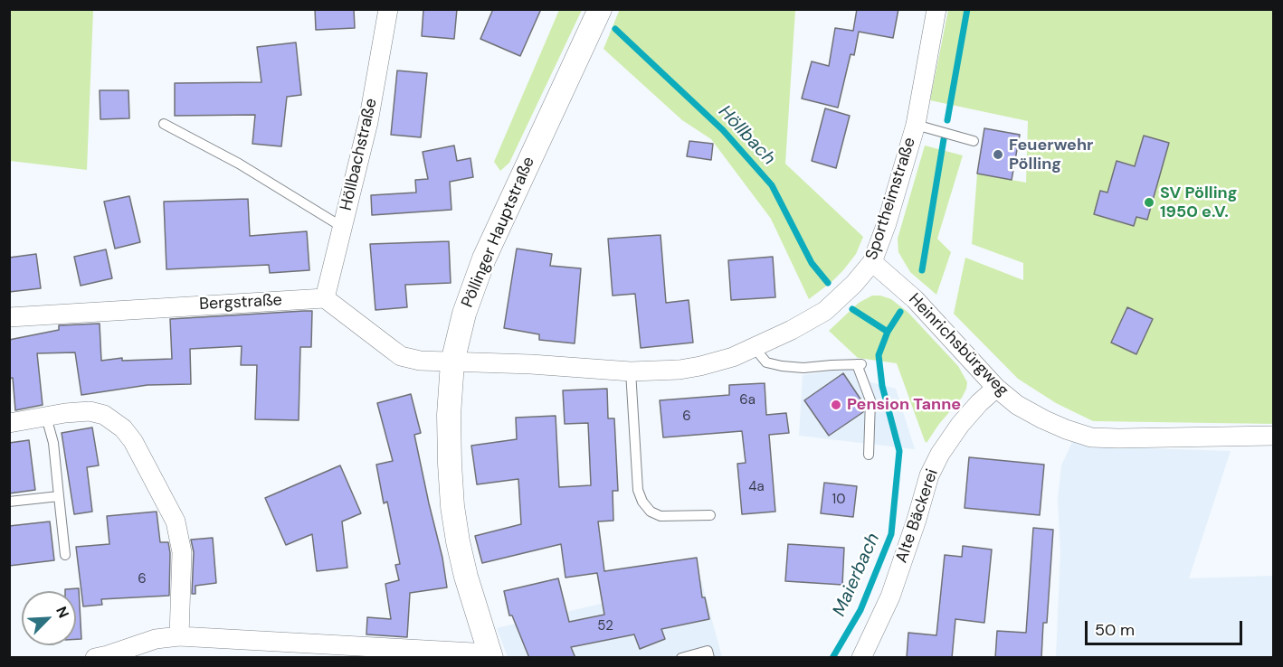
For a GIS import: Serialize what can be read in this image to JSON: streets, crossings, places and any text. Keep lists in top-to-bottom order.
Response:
{
  "streets": {
    "street": [
      "Höllbachstraße",
      "Sportheimstraße",
      "Pöllinger Hauptstraße",
      "Bergstraße",
      "Heinrichsbürgweg",
      "Alte Bäckerei"
    ]
  },
  "crossings": [
    ["Höllbachstraße", "Bergstraße"],
    ["Sportheimstraße", "Pöllinger Hauptstraße"],
    ["Sportheimstraße", "Heinrichsbürgweg"],
    ["Heinrichsbürgweg", "Alte Bäckerei"]
  ],
  "water": ["Höllbach", "Maierbach"],
  "places": ["Feuerwehr Pölling", "SV Pölling 1950 e.V.", "Pension Tanne"],
  "house_numbers": [
    "6a",
    "6",
    "4a",
    "10",
    "6",
    "52"
  ],
  "scale_bar": "50 m",
  "north": "top right"
}
